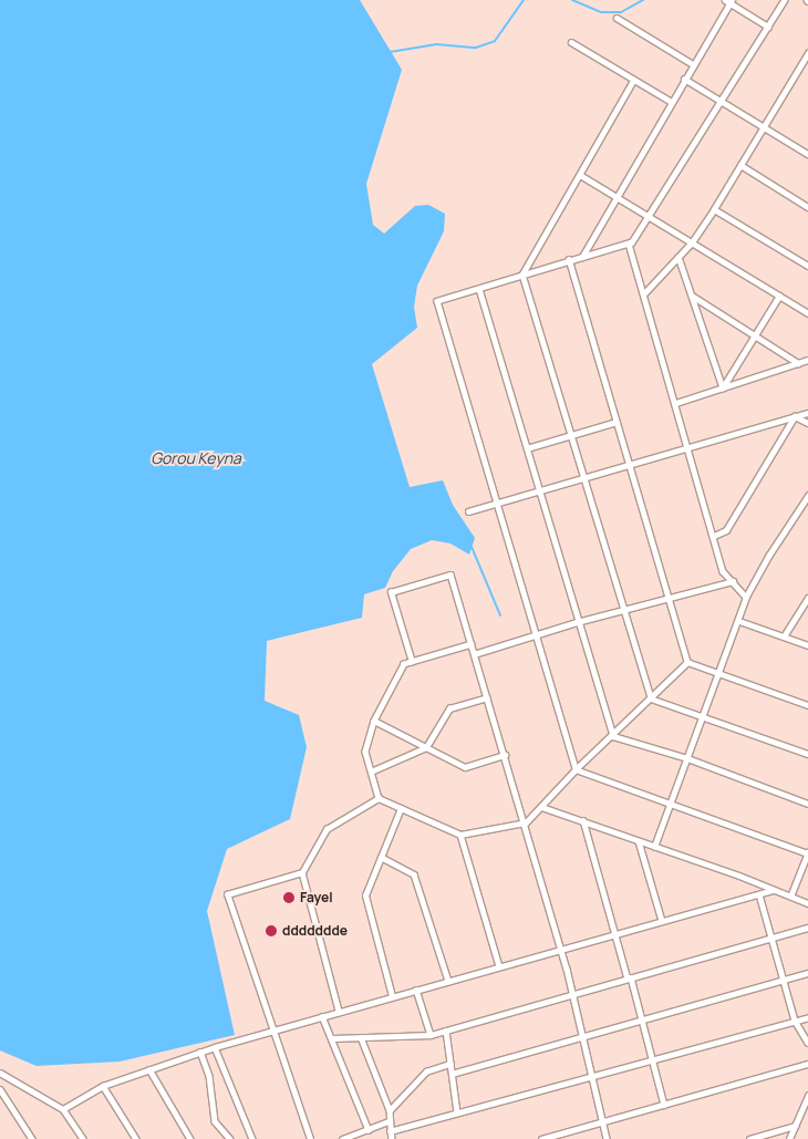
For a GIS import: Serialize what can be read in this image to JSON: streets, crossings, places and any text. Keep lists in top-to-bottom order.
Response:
{
  "water": ["Gorou Keyna"],
  "places": ["Fayel", "ddddddde"]
}
